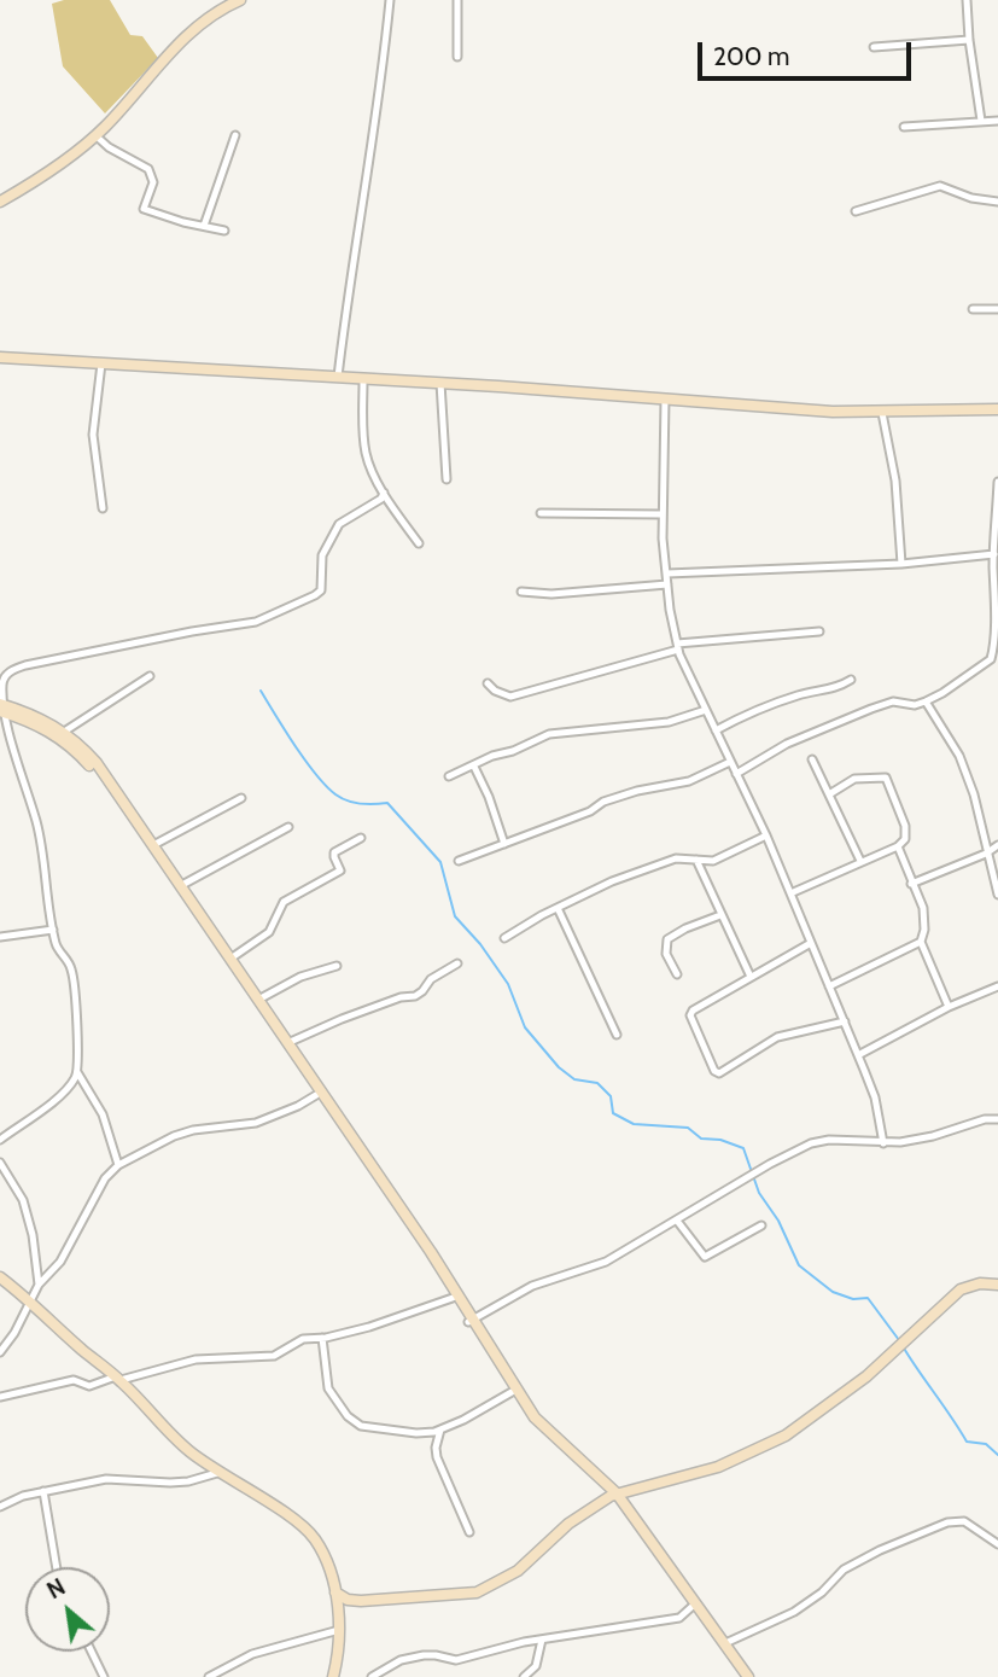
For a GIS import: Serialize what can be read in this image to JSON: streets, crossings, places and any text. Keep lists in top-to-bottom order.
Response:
{
  "scale_bar": "200 m",
  "north": "top left"
}
